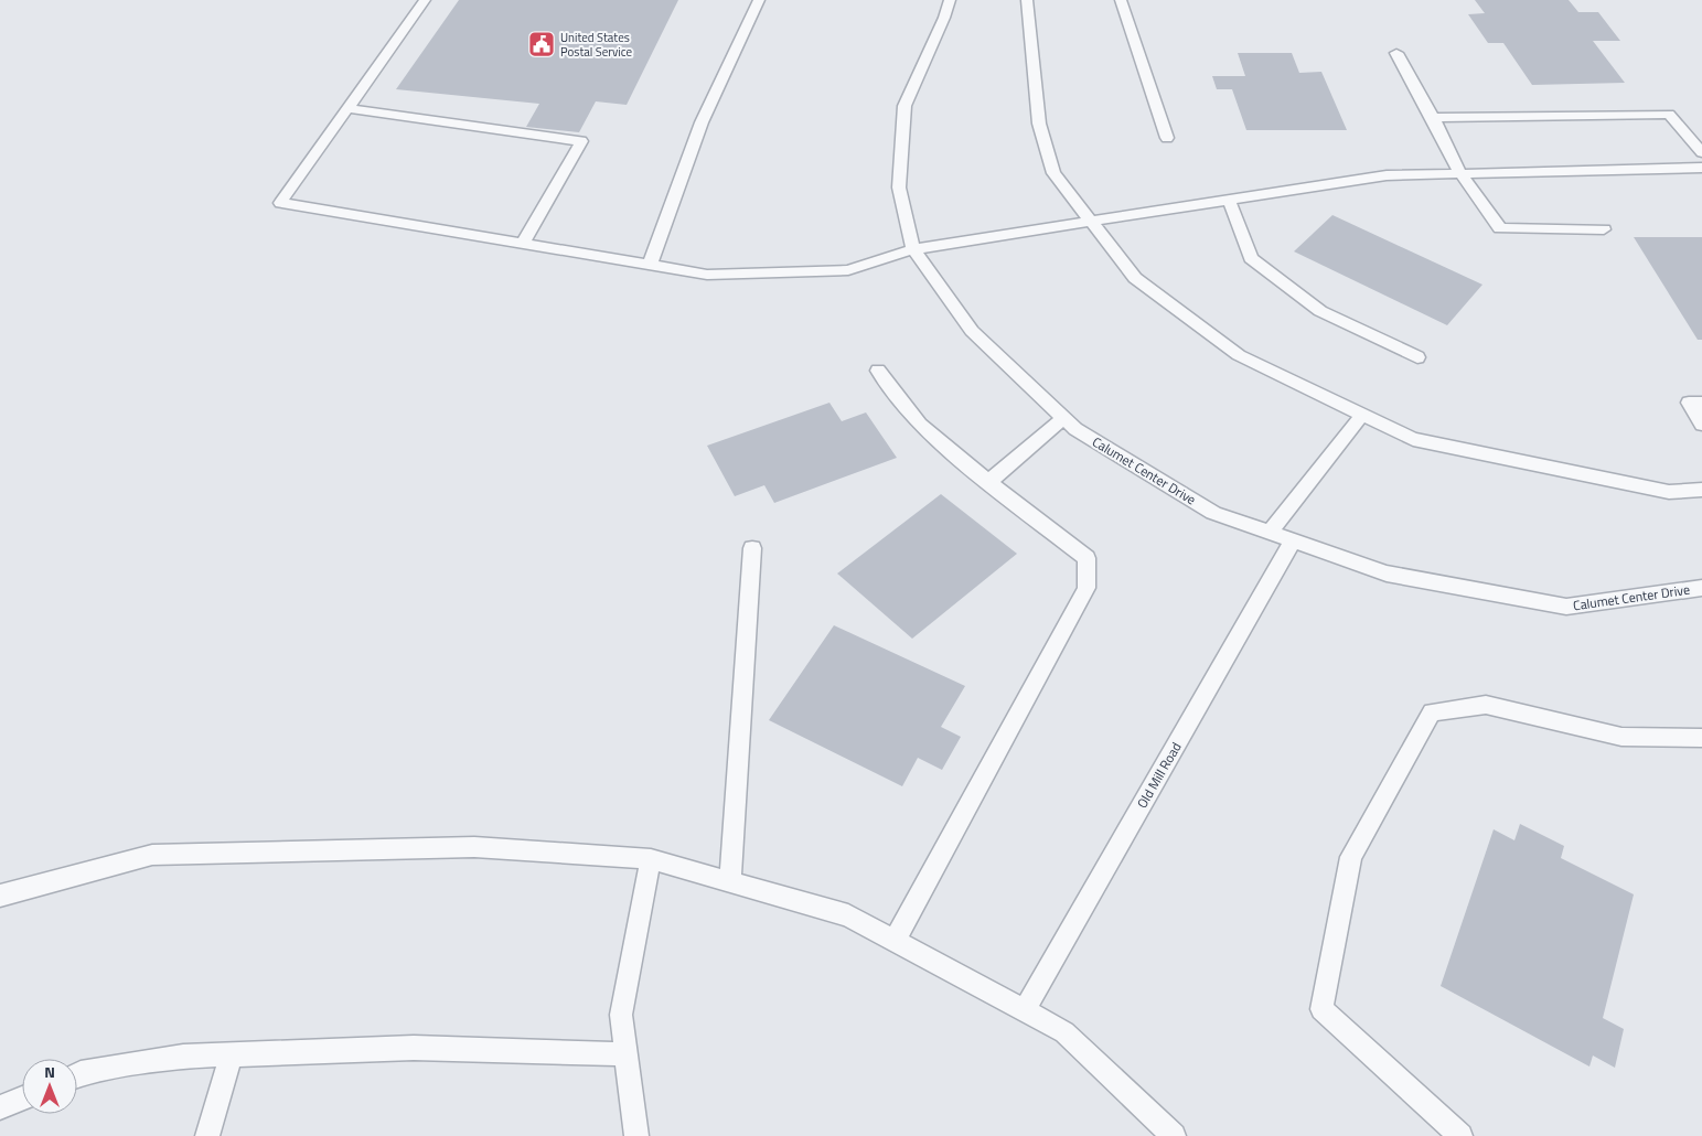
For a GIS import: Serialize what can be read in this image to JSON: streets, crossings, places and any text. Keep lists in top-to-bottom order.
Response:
{
  "streets": {
    "lane": ["Calumet Center Drive", "Old Mill Road"]
  },
  "crossings": [
    ["Calumet Center Drive", "Old Mill Road"]
  ],
  "places": {
    "public building": ["United States Postal Service"]
  },
  "north": "top"
}
